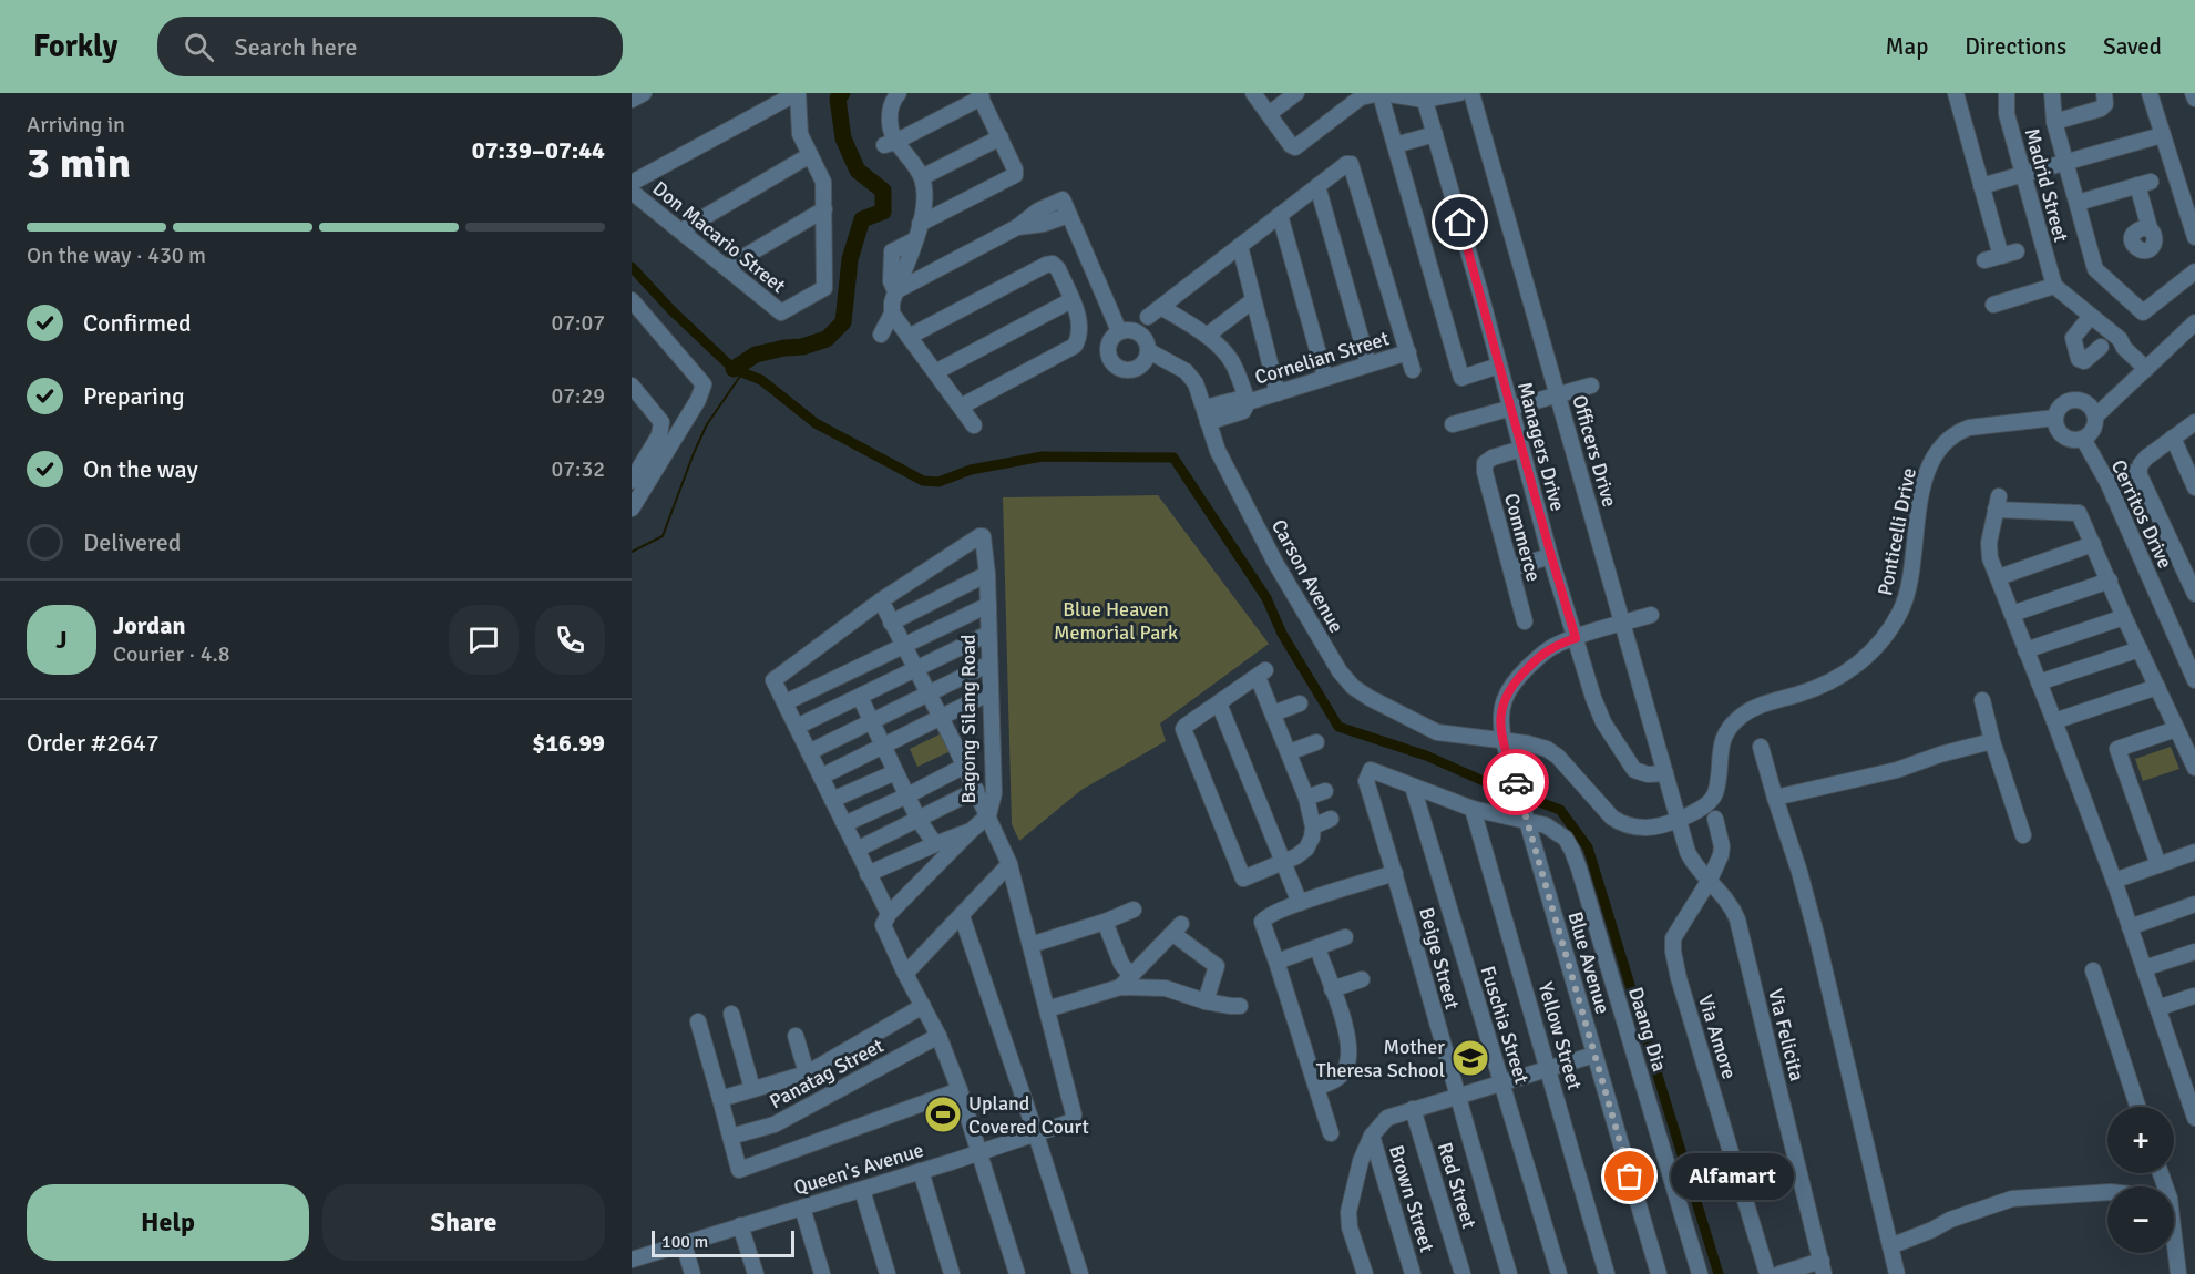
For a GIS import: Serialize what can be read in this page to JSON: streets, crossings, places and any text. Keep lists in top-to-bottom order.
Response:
{
  "streets": {
    "street": [
      "Madrid Street",
      "Don Macario Street",
      "Cornelian Street",
      "Managers Drive",
      "Officers Drive",
      "Cerritos Drive",
      "Ponticelli Drive",
      "Commerce",
      "Carson Avenue",
      "Bagong Silang Road",
      "Beige Street",
      "Blue Avenue",
      "Fuschia Street",
      "Daang Dia",
      "Via Felicita",
      "Yellow Street",
      "Via Amore",
      "Panatag Street",
      "Queen's Avenue",
      "Red Street",
      "Brown Street"
    ]
  },
  "crossings": [
    ["Cornelian Street", "Carson Avenue"],
    ["Managers Drive", "Officers Drive"],
    ["Managers Drive", "Commerce"],
    ["Managers Drive", "Blue Avenue"],
    ["Officers Drive", "Ponticelli Drive"],
    ["Officers Drive", "Via Felicita"],
    ["Cerritos Drive", "Ponticelli Drive"],
    ["Ponticelli Drive", "Carson Avenue"],
    ["Ponticelli Drive", "Blue Avenue"],
    ["Ponticelli Drive", "Via Felicita"],
    ["Carson Avenue", "Blue Avenue"],
    ["Bagong Silang Road", "Queen's Avenue"],
    ["Beige Street", "Fuschia Street"],
    ["Blue Avenue", "Daang Dia"],
    ["Via Felicita", "Via Amore"]
  ],
  "parks": ["Blue Heaven Memorial Park"],
  "places": {
    "school or university": ["Mother Theresa School"],
    "sports": ["Upland Covered Court"],
    "other": ["Alfamart"]
  },
  "scale_bar": "100 m",
  "page": {
    "header": "Forkly",
    "search": "Search here",
    "nav": ["Map", "Directions", "Saved"],
    "heading": ["3 min", "Arriving in", "07:39–07:44"],
    "panel": [
      "Jordan",
      "Courier · 4.8",
      "Order #2647",
      "$16.99"
    ],
    "bar": "On the way · 430 m",
    "list": [
      ["Confirmed", "07:07"],
      ["Preparing", "07:29"],
      ["On the way", "07:32"],
      "Delivered"
    ],
    "round": "J",
    "map_buttons": ["+", "−"],
    "bubble": "Alfamart",
    "buttons": ["Help", "Share"],
    "scale": "100 m"
  }
}
